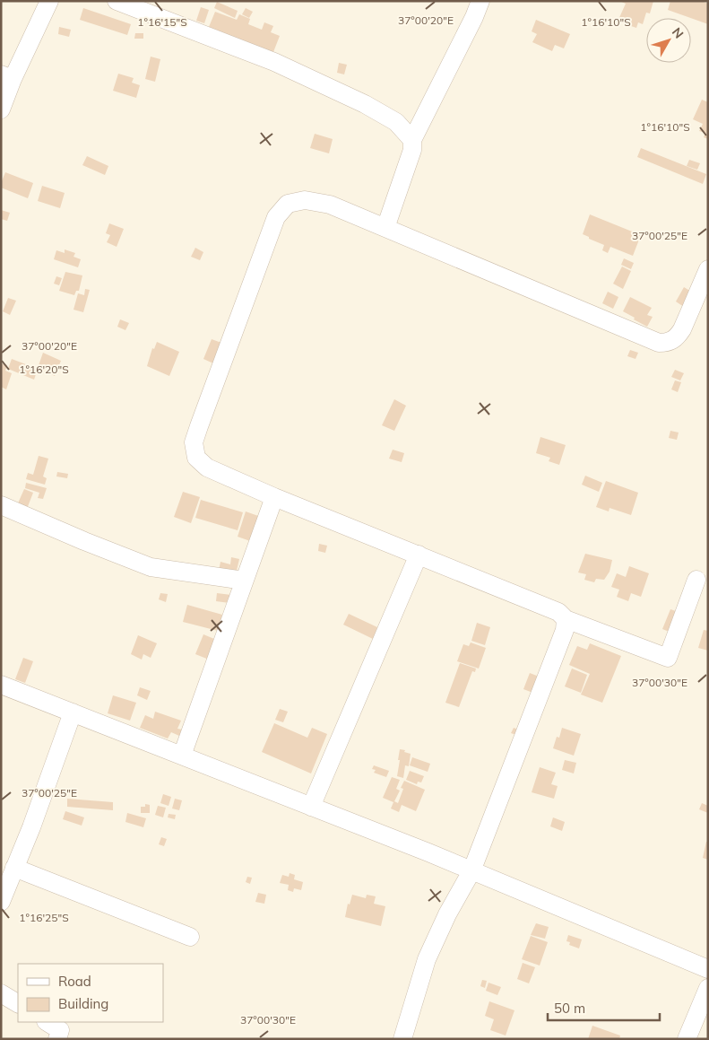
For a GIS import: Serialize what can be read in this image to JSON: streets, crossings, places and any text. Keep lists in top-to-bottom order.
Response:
{
  "legend": ["Road", "Building"],
  "scale_bar": "50 m",
  "north": "top right",
  "coordinates": [
    "37°00'20\"E",
    "1°16'15\"S",
    "1°16'10\"S",
    "37°00'25\"E",
    "1°16'20\"S",
    "37°00'30\"E",
    "1°16'25\"S"
  ]
}
